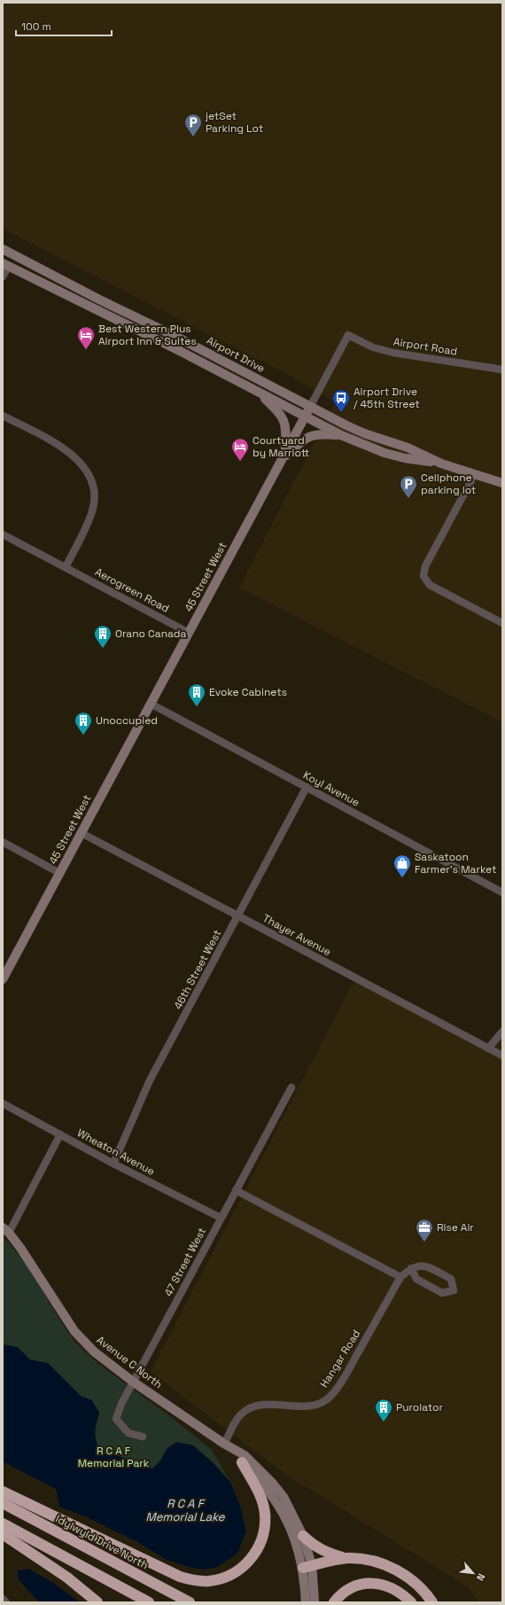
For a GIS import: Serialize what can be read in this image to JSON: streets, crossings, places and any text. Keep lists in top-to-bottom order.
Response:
{
  "streets": {
    "highway": ["Idylwyld Drive North"],
    "main road": ["Airport Drive", "45 Street West", "Avenue C North"],
    "street": [
      "Airport Road",
      "Aerogreen Road",
      "Koyl Avenue",
      "Thayer Avenue",
      "46th Street West",
      "Wheaton Avenue",
      "47 Street West",
      "Hangar Road"
    ]
  },
  "crossings": [
    ["Airport Road", "45 Street West"],
    ["Airport Drive", "45 Street West"],
    ["45 Street West", "Aerogreen Road"],
    ["45 Street West", "Koyl Avenue"],
    ["45 Street West", "Thayer Avenue"],
    ["Koyl Avenue", "46th Street West"],
    ["Thayer Avenue", "46th Street West"],
    ["46th Street West", "Wheaton Avenue"],
    ["Wheaton Avenue", "47 Street West"],
    ["47 Street West", "Avenue C North"],
    ["Hangar Road", "Avenue C North"]
  ],
  "water": ["R C A F Memorial Lake"],
  "parks": ["R C A F Memorial Park"],
  "places": {
    "parking": ["jetSet Parking Lot", "Cellphone parking lot"],
    "hotel": ["Best Western Plus Airport Inn & Suites", "Courtyard by Marriott"],
    "bus stop": ["Airport Drive / 45th Street"],
    "building": [
      "Orano Canada",
      "Evoke Cabinets",
      "Unoccupied",
      "Purolator"
    ],
    "shop": ["Saskatoon Farmer's Market"],
    "office": ["Rise Air"]
  },
  "scale_bar": "100 m",
  "north": "bottom right"
}
